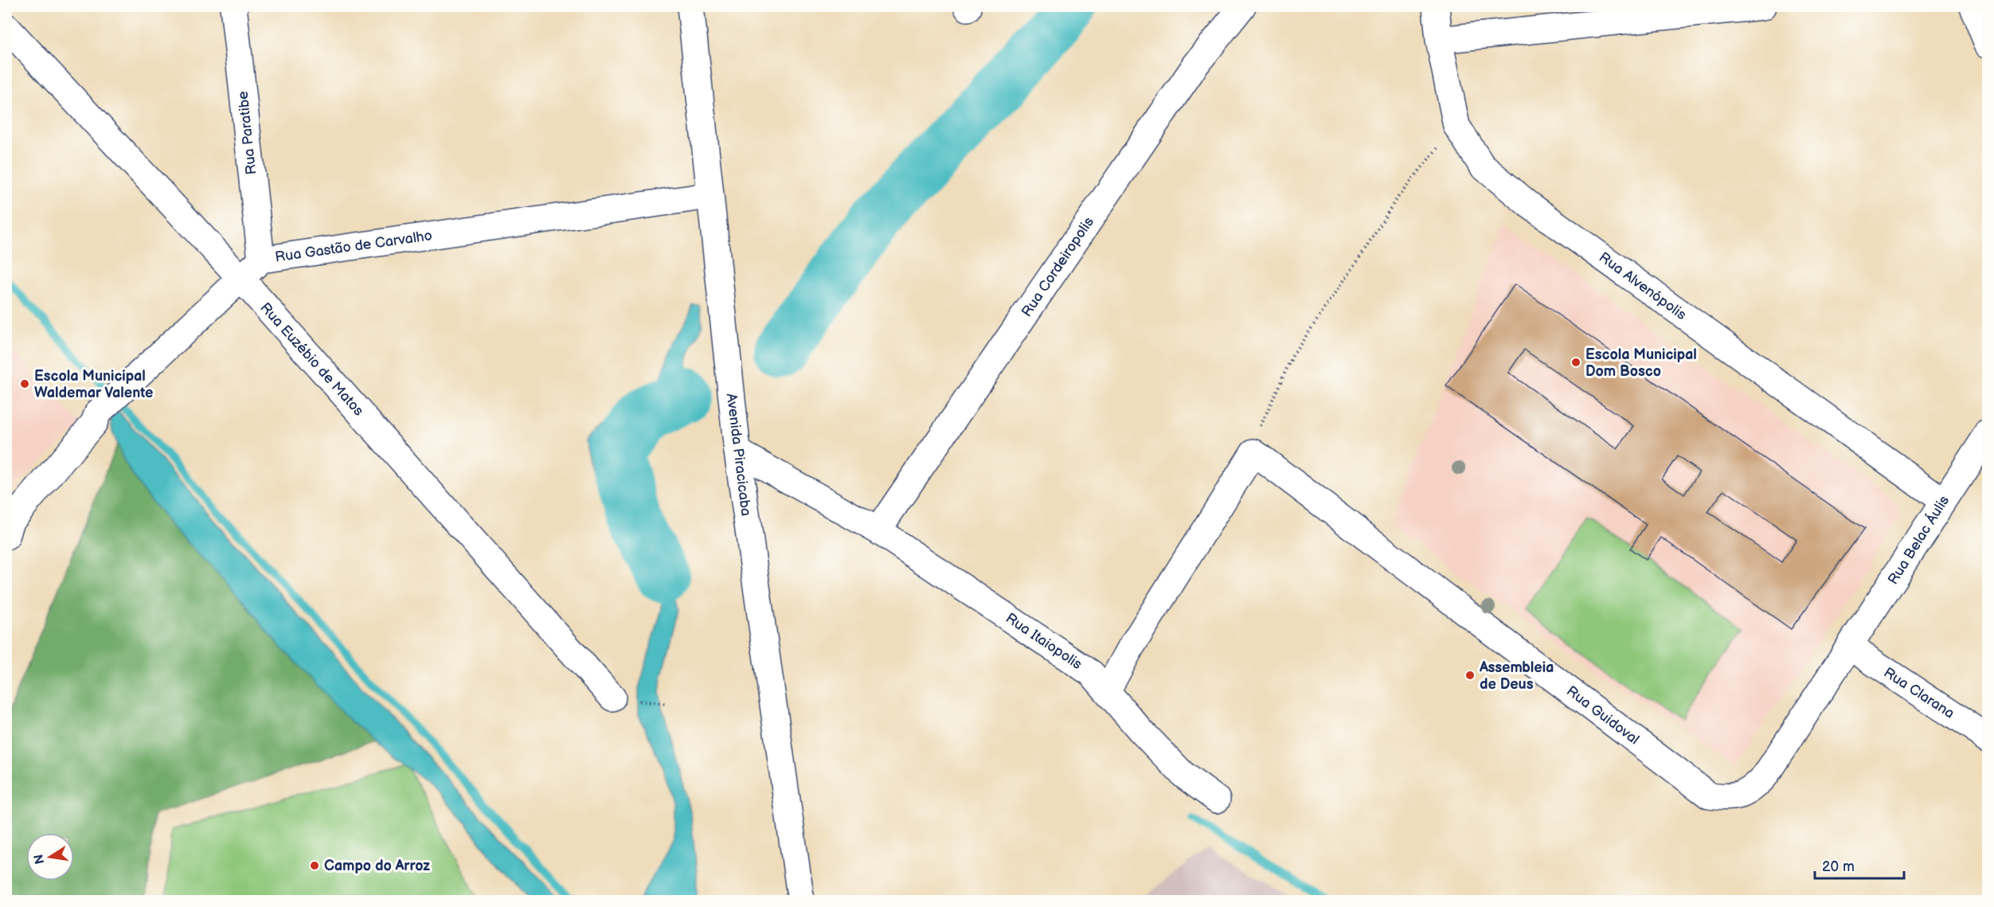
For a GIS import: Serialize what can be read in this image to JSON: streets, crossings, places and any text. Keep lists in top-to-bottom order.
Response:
{
  "streets": {
    "street": [
      "Rua Paratibe",
      "Rua Gastão de Carvalho",
      "Rua Cordeiropolis",
      "Rua Alvenópolis",
      "Rua Euzébio de Matos",
      "Avenida Piracicaba",
      "Rua Belac Áulis",
      "Rua Itaiopolis",
      "Rua Clarana",
      "Rua Guidoval"
    ]
  },
  "crossings": [
    ["Rua Paratibe", "Rua Gastão de Carvalho"],
    ["Rua Gastão de Carvalho", "Rua Euzébio de Matos"],
    ["Rua Gastão de Carvalho", "Avenida Piracicaba"],
    ["Rua Cordeiropolis", "Rua Itaiopolis"],
    ["Rua Alvenópolis", "Rua Belac Áulis"],
    ["Avenida Piracicaba", "Rua Itaiopolis"],
    ["Rua Belac Áulis", "Rua Clarana"],
    ["Rua Belac Áulis", "Rua Guidoval"],
    ["Rua Clarana", "Rua Guidoval"]
  ],
  "places": [
    "Escola Municipal Dom Bosco",
    "Escola Municipal Waldemar Valente",
    "Assembleia de Deus",
    "Campo do Arroz"
  ],
  "scale_bar": "20 m",
  "north": "left"
}
